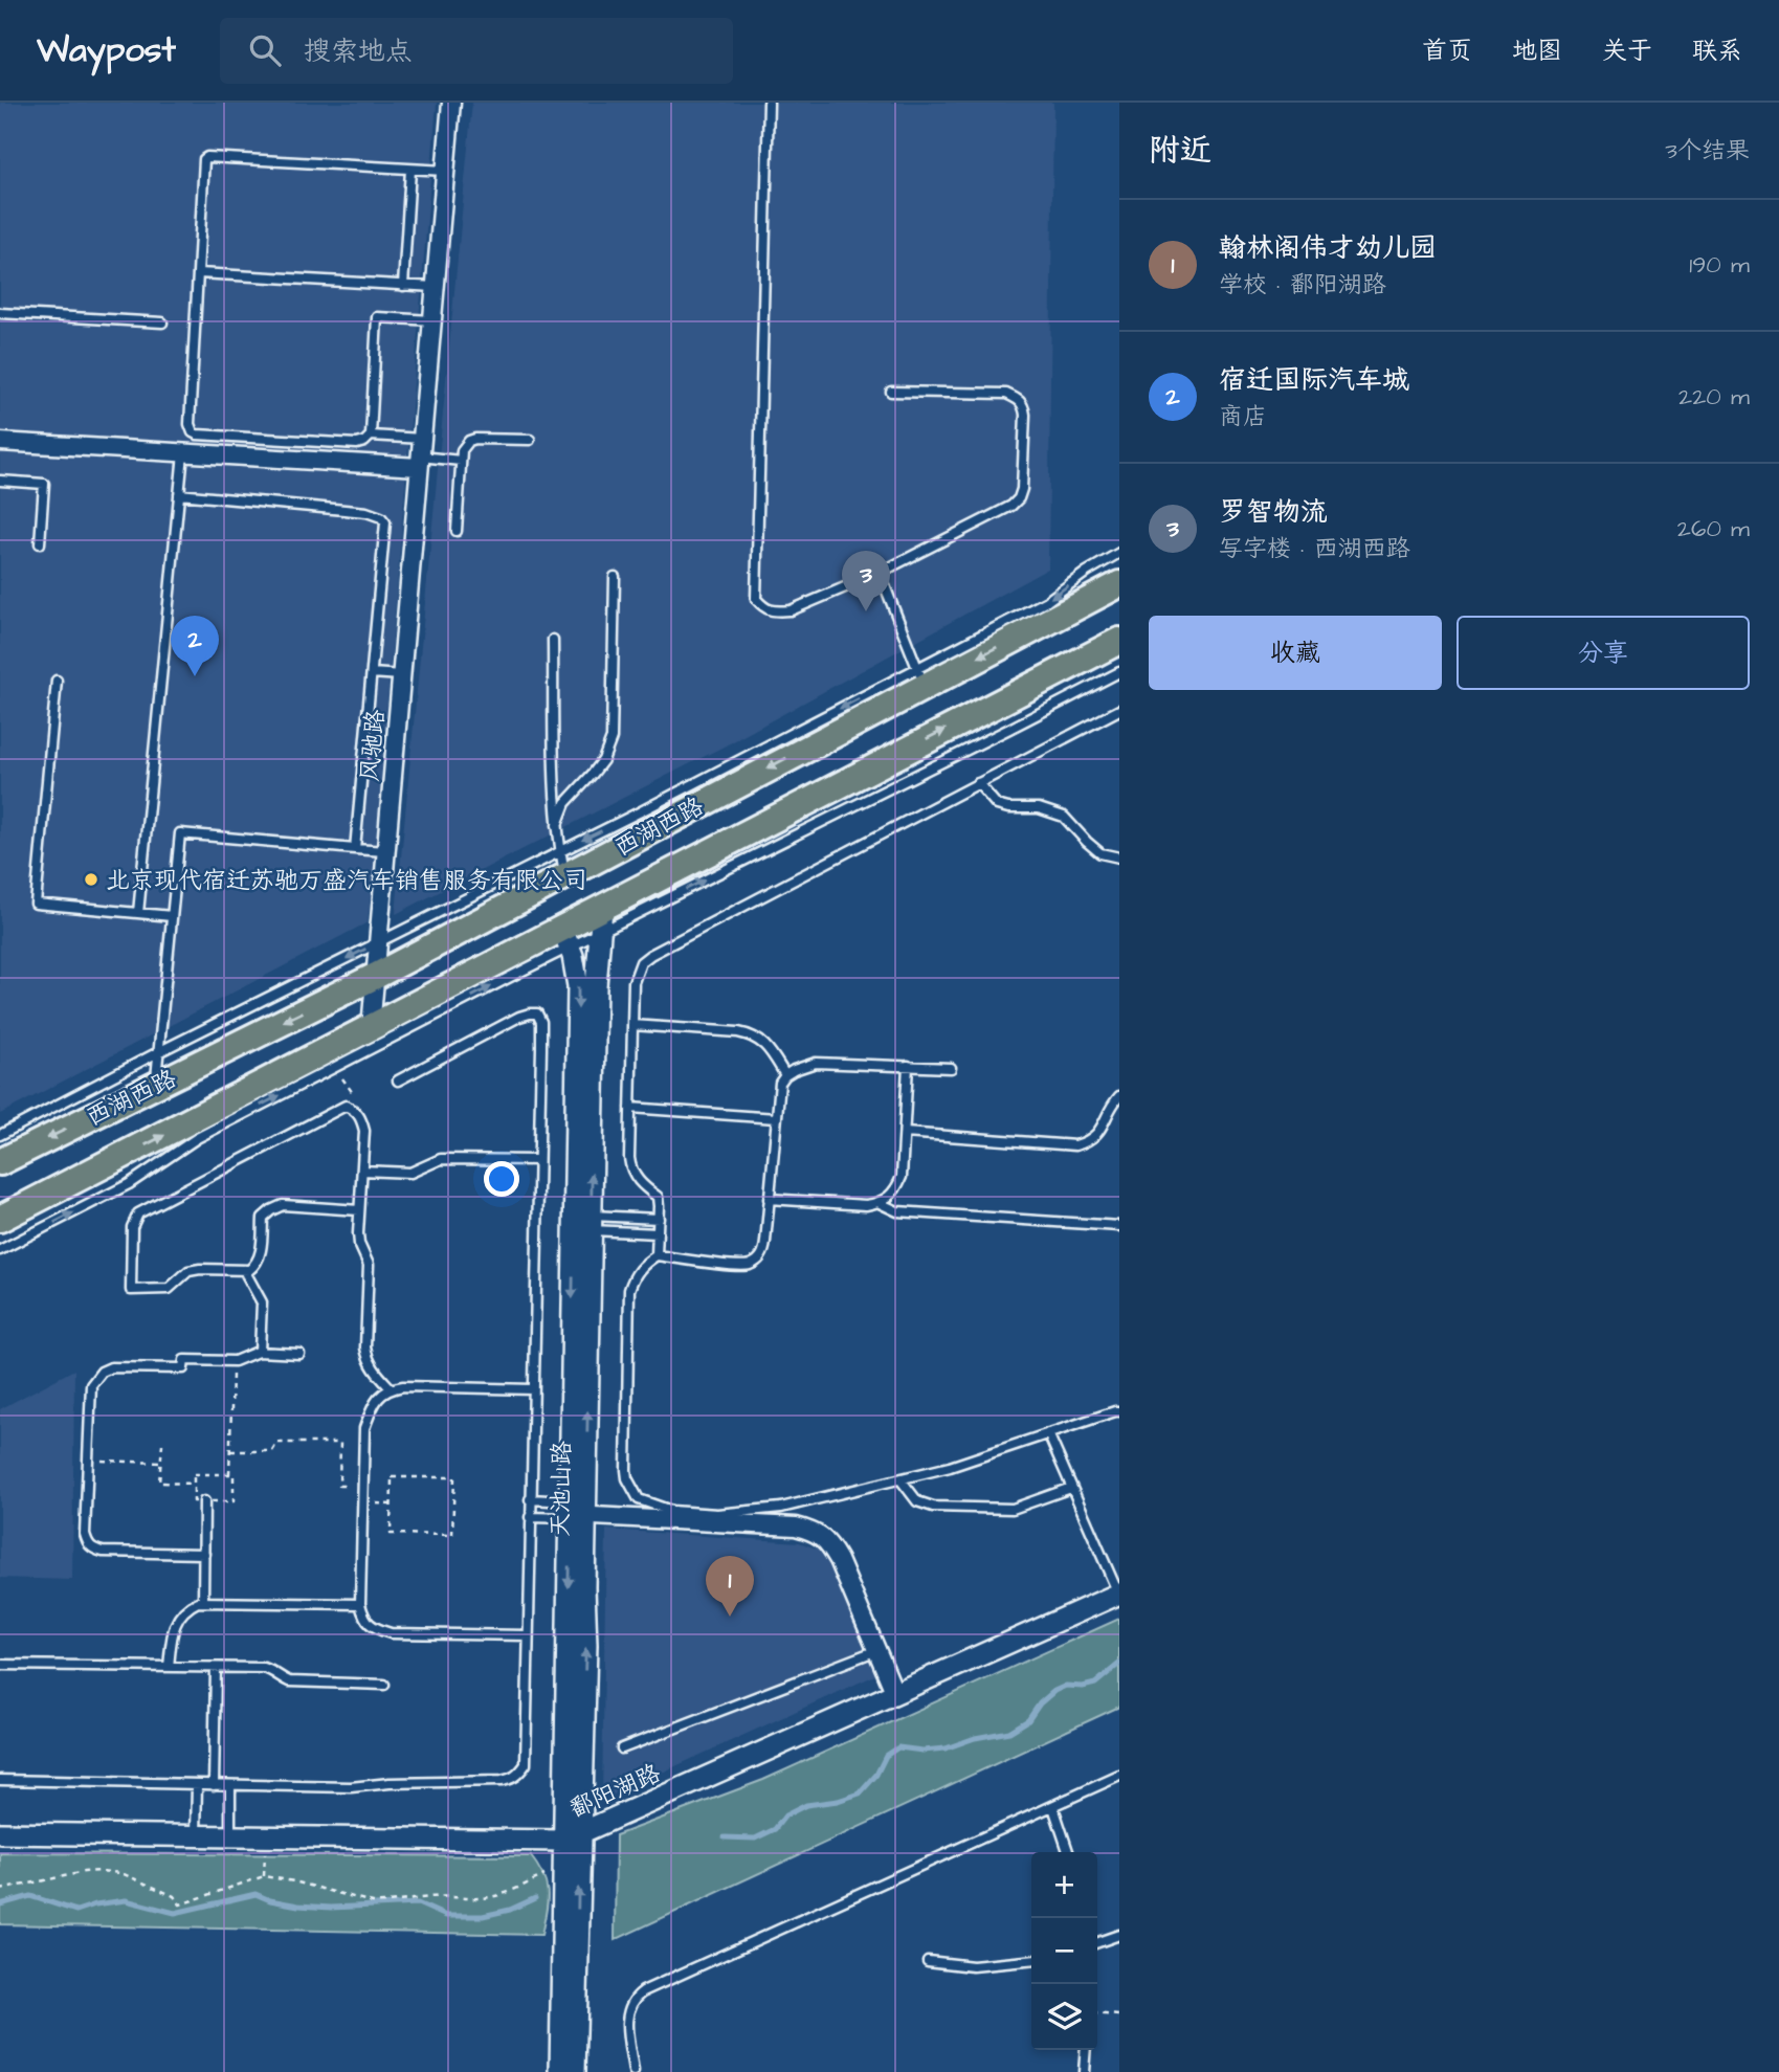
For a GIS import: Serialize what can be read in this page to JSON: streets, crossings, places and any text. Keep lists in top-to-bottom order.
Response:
{
  "streets": {
    "main road": ["西湖西路"],
    "street": ["风驰路", "天池山路", "鄱阳湖路"]
  },
  "crossings": [
    ["风驰路", "西湖西路"],
    ["西湖西路", "天池山路"],
    ["天池山路", "鄱阳湖路"]
  ],
  "places": ["北京现代宿迁苏驰万盛汽车销售服务有限公司"],
  "page": {
    "header": "Waypost",
    "search": "搜索地点",
    "nav": [
      "首页",
      "地图",
      "关于",
      "联系"
    ],
    "heading": ["附近", "3个结果"],
    "list": [
      {
        "mark": "1",
        "name": "翰林阁伟才幼儿园",
        "note": "学校 · 鄱阳湖路",
        "value": "190 m"
      },
      {
        "mark": "2",
        "name": "宿迁国际汽车城",
        "note": "商店",
        "value": "220 m"
      },
      {
        "mark": "3",
        "name": "罗智物流",
        "note": "写字楼 · 西湖西路",
        "value": "260 m"
      }
    ],
    "pins": ["3", "2", "1"],
    "buttons": ["收藏", "分享"],
    "map_buttons": ["+", "−"]
  }
}
